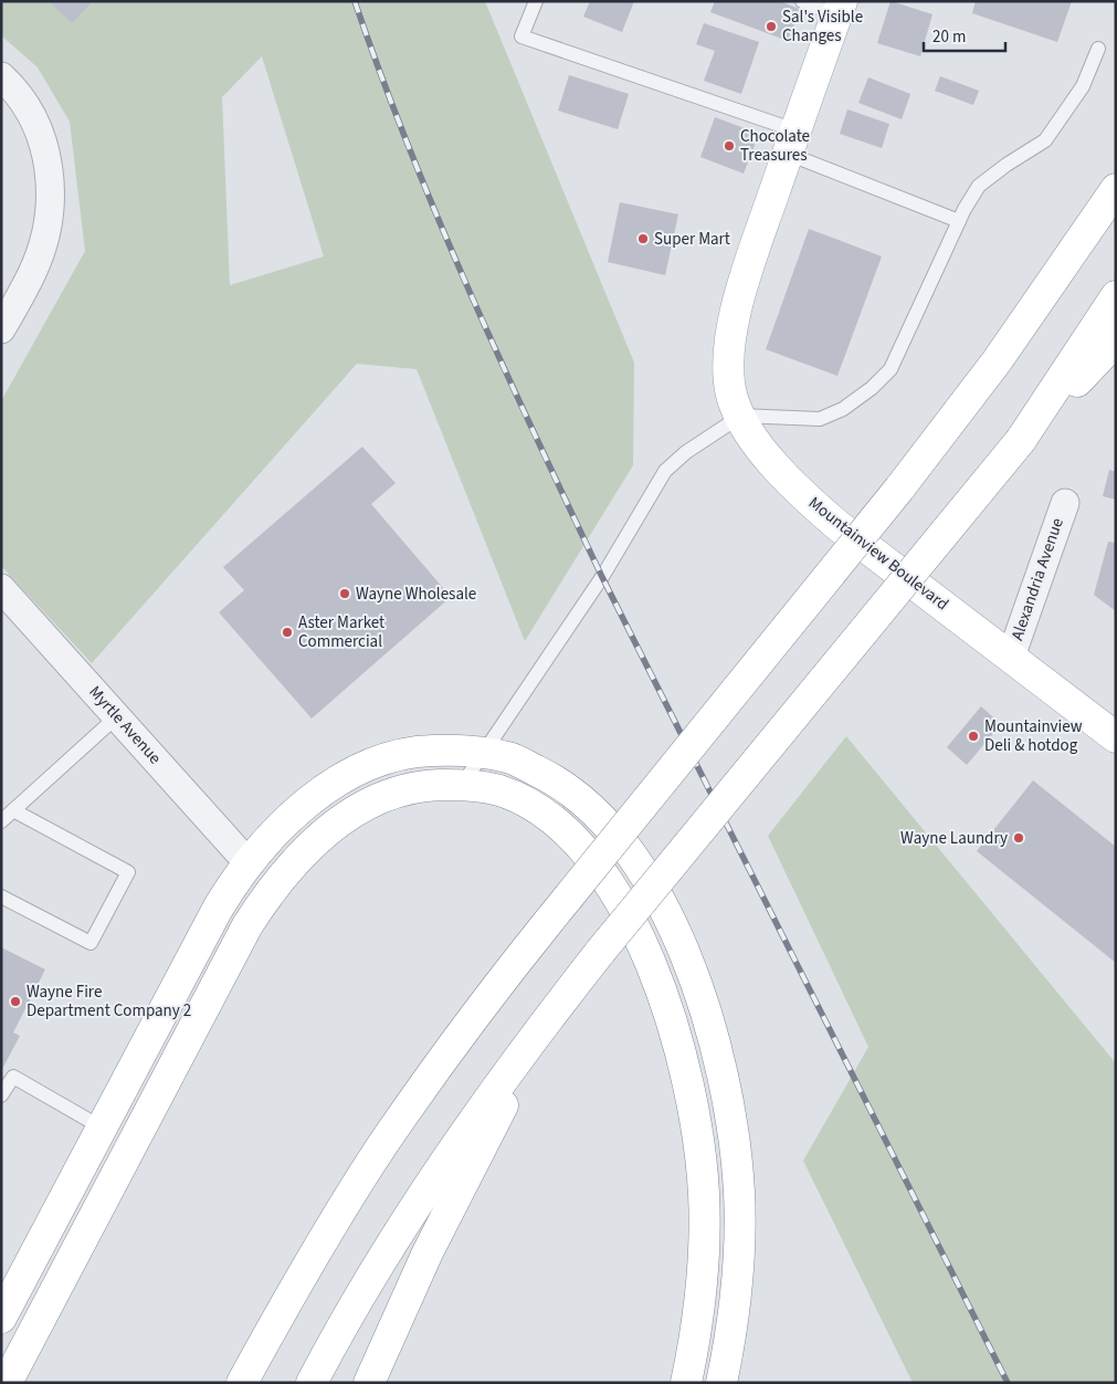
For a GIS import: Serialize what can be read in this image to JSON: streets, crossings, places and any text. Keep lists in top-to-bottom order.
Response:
{
  "streets": {
    "main road": ["Mountainview Boulevard"],
    "street": ["Alexandria Avenue", "Myrtle Avenue"]
  },
  "crossings": [
    ["Mountainview Boulevard", "Alexandria Avenue"]
  ],
  "places": [
    "Sal's Visible Changes",
    "Chocolate Treasures",
    "Super Mart",
    "Wayne Wholesale",
    "Aster Market Commercial",
    "Mountainview Deli & hotdog",
    "Wayne Laundry",
    "Wayne Fire Department Company 2"
  ],
  "scale_bar": "20 m"
}
